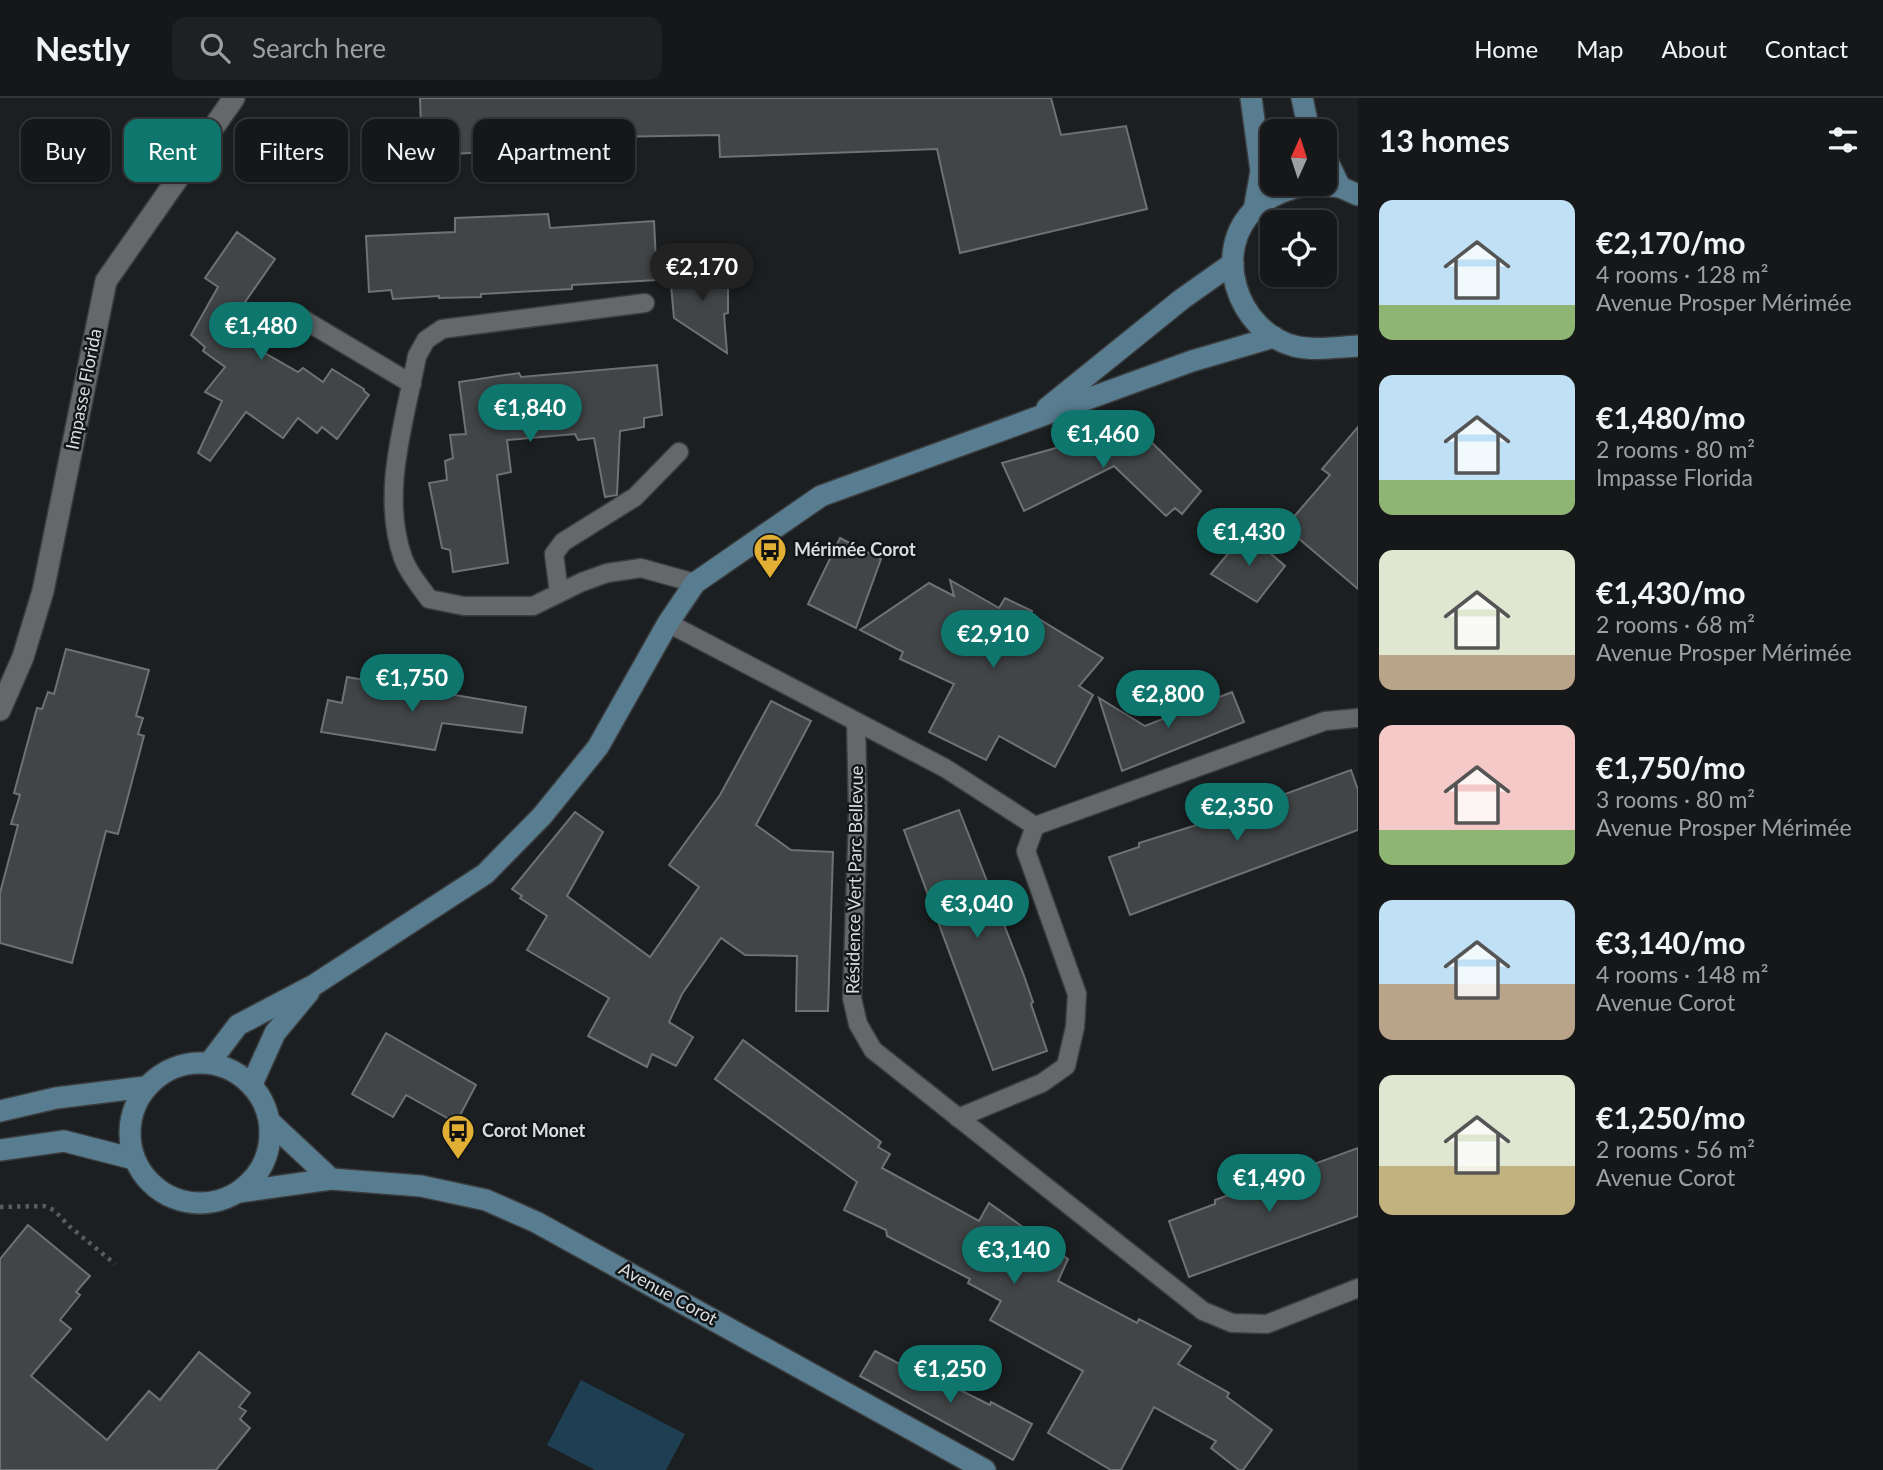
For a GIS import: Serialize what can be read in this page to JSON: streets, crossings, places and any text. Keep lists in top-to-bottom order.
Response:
{
  "streets": {
    "street": ["Impasse Florida", "Avenue Corot"],
    "lane": ["Résidence Vert Parc Bellevue"]
  },
  "places": {
    "bus stop": ["Mérimée Corot", "Corot Monet"]
  },
  "north": "top",
  "page": {
    "header": "Nestly",
    "search": "Search here",
    "nav": [
      "Home",
      "Map",
      "About",
      "Contact"
    ],
    "heading": "13 homes",
    "chip": [
      "Buy",
      "Rent",
      "Filters",
      "New",
      "Apartment"
    ],
    "list": [
      {
        "name": "€2,170/mo",
        "note": "4 rooms · 128 m² · Avenue Prosper Mérimée"
      },
      {
        "name": "€1,480/mo",
        "note": "2 rooms · 80 m² · Impasse Florida"
      },
      {
        "name": "€1,430/mo",
        "note": "2 rooms · 68 m² · Avenue Prosper Mérimée"
      },
      {
        "name": "€1,750/mo",
        "note": "3 rooms · 80 m² · Avenue Prosper Mérimée"
      },
      {
        "name": "€3,140/mo",
        "note": "4 rooms · 148 m² · Avenue Corot"
      },
      {
        "name": "€1,250/mo",
        "note": "2 rooms · 56 m² · Avenue Corot"
      }
    ],
    "price": [
      "€2,170",
      "€1,480",
      "€1,840",
      "€1,460",
      "€1,430",
      "€2,910",
      "€1,750",
      "€2,800",
      "€2,350",
      "€3,040",
      "€1,490",
      "€3,140",
      "€1,250"
    ]
  }
}
